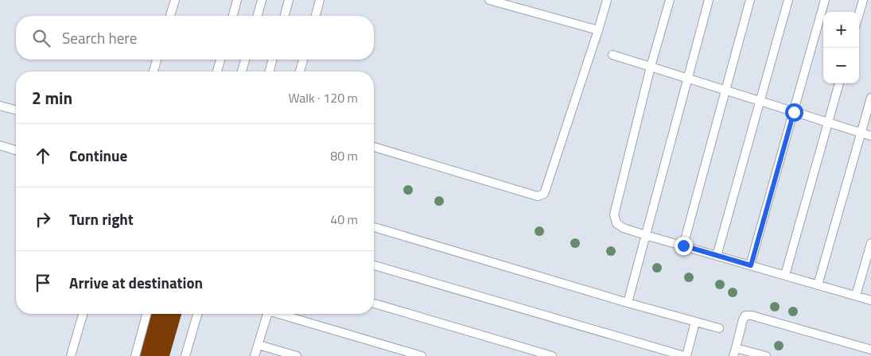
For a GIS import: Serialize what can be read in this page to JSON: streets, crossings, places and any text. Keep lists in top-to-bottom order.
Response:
{
  "page": {
    "map_buttons": ["+", "−"],
    "search": "Search here",
    "heading": ["2 min", "Walk · 120 m"],
    "list": [
      ["Continue", "80 m"],
      ["Turn right", "40 m"],
      "Arrive at destination"
    ]
  }
}
